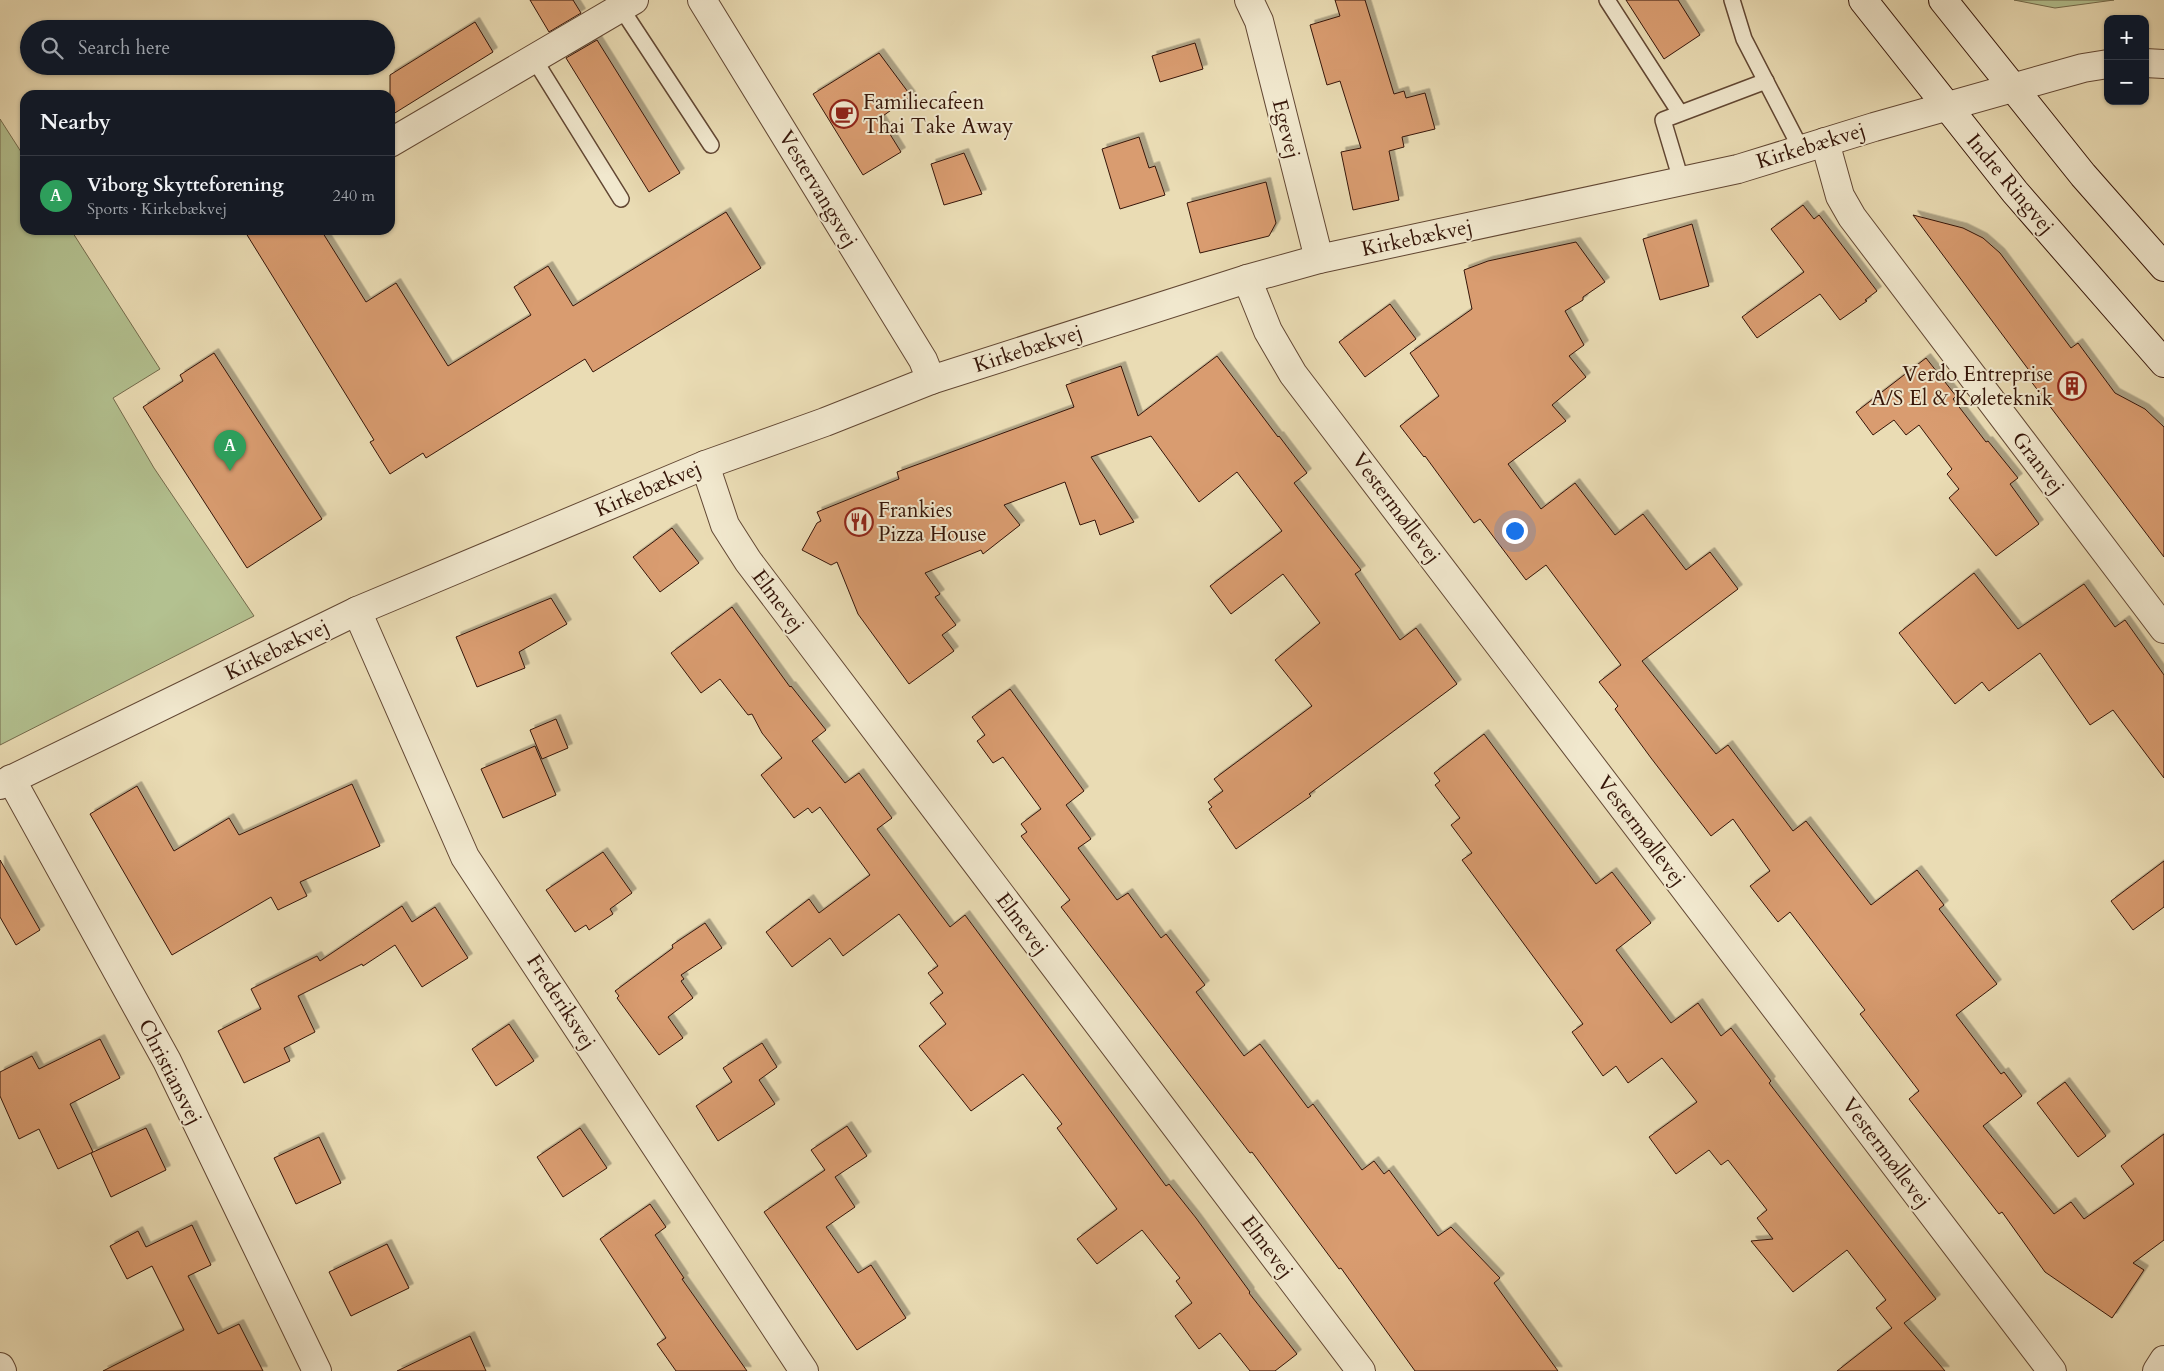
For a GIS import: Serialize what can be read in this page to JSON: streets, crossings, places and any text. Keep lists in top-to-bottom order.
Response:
{
  "streets": {
    "street": [
      "Egevej",
      "Kirkebækvej",
      "Indre Ringvej",
      "Vestervangsvej",
      "Granvej",
      "Vestermøllevej",
      "Elmevej",
      "Frederiksvej",
      "Christiansvej"
    ]
  },
  "crossings": [
    ["Egevej", "Kirkebækvej"],
    ["Kirkebækvej", "Indre Ringvej"],
    ["Kirkebækvej", "Vestervangsvej"],
    ["Kirkebækvej", "Granvej"],
    ["Kirkebækvej", "Vestermøllevej"],
    ["Kirkebækvej", "Elmevej"],
    ["Kirkebækvej", "Frederiksvej"],
    ["Kirkebækvej", "Christiansvej"]
  ],
  "places": {
    "cafe": ["Familiecafeen Thai Take Away"],
    "building": ["Verdo Entreprise A/S El & Køleteknik"],
    "restaurant": ["Frankies Pizza House"]
  },
  "page": {
    "map_buttons": ["+", "−"],
    "search": "Search here",
    "heading": "Nearby",
    "list": [
      {
        "mark": "A",
        "name": "Viborg Skytteforening",
        "note": "Sports · Kirkebækvej",
        "value": "240 m"
      }
    ],
    "pins": "A"
  }
}
